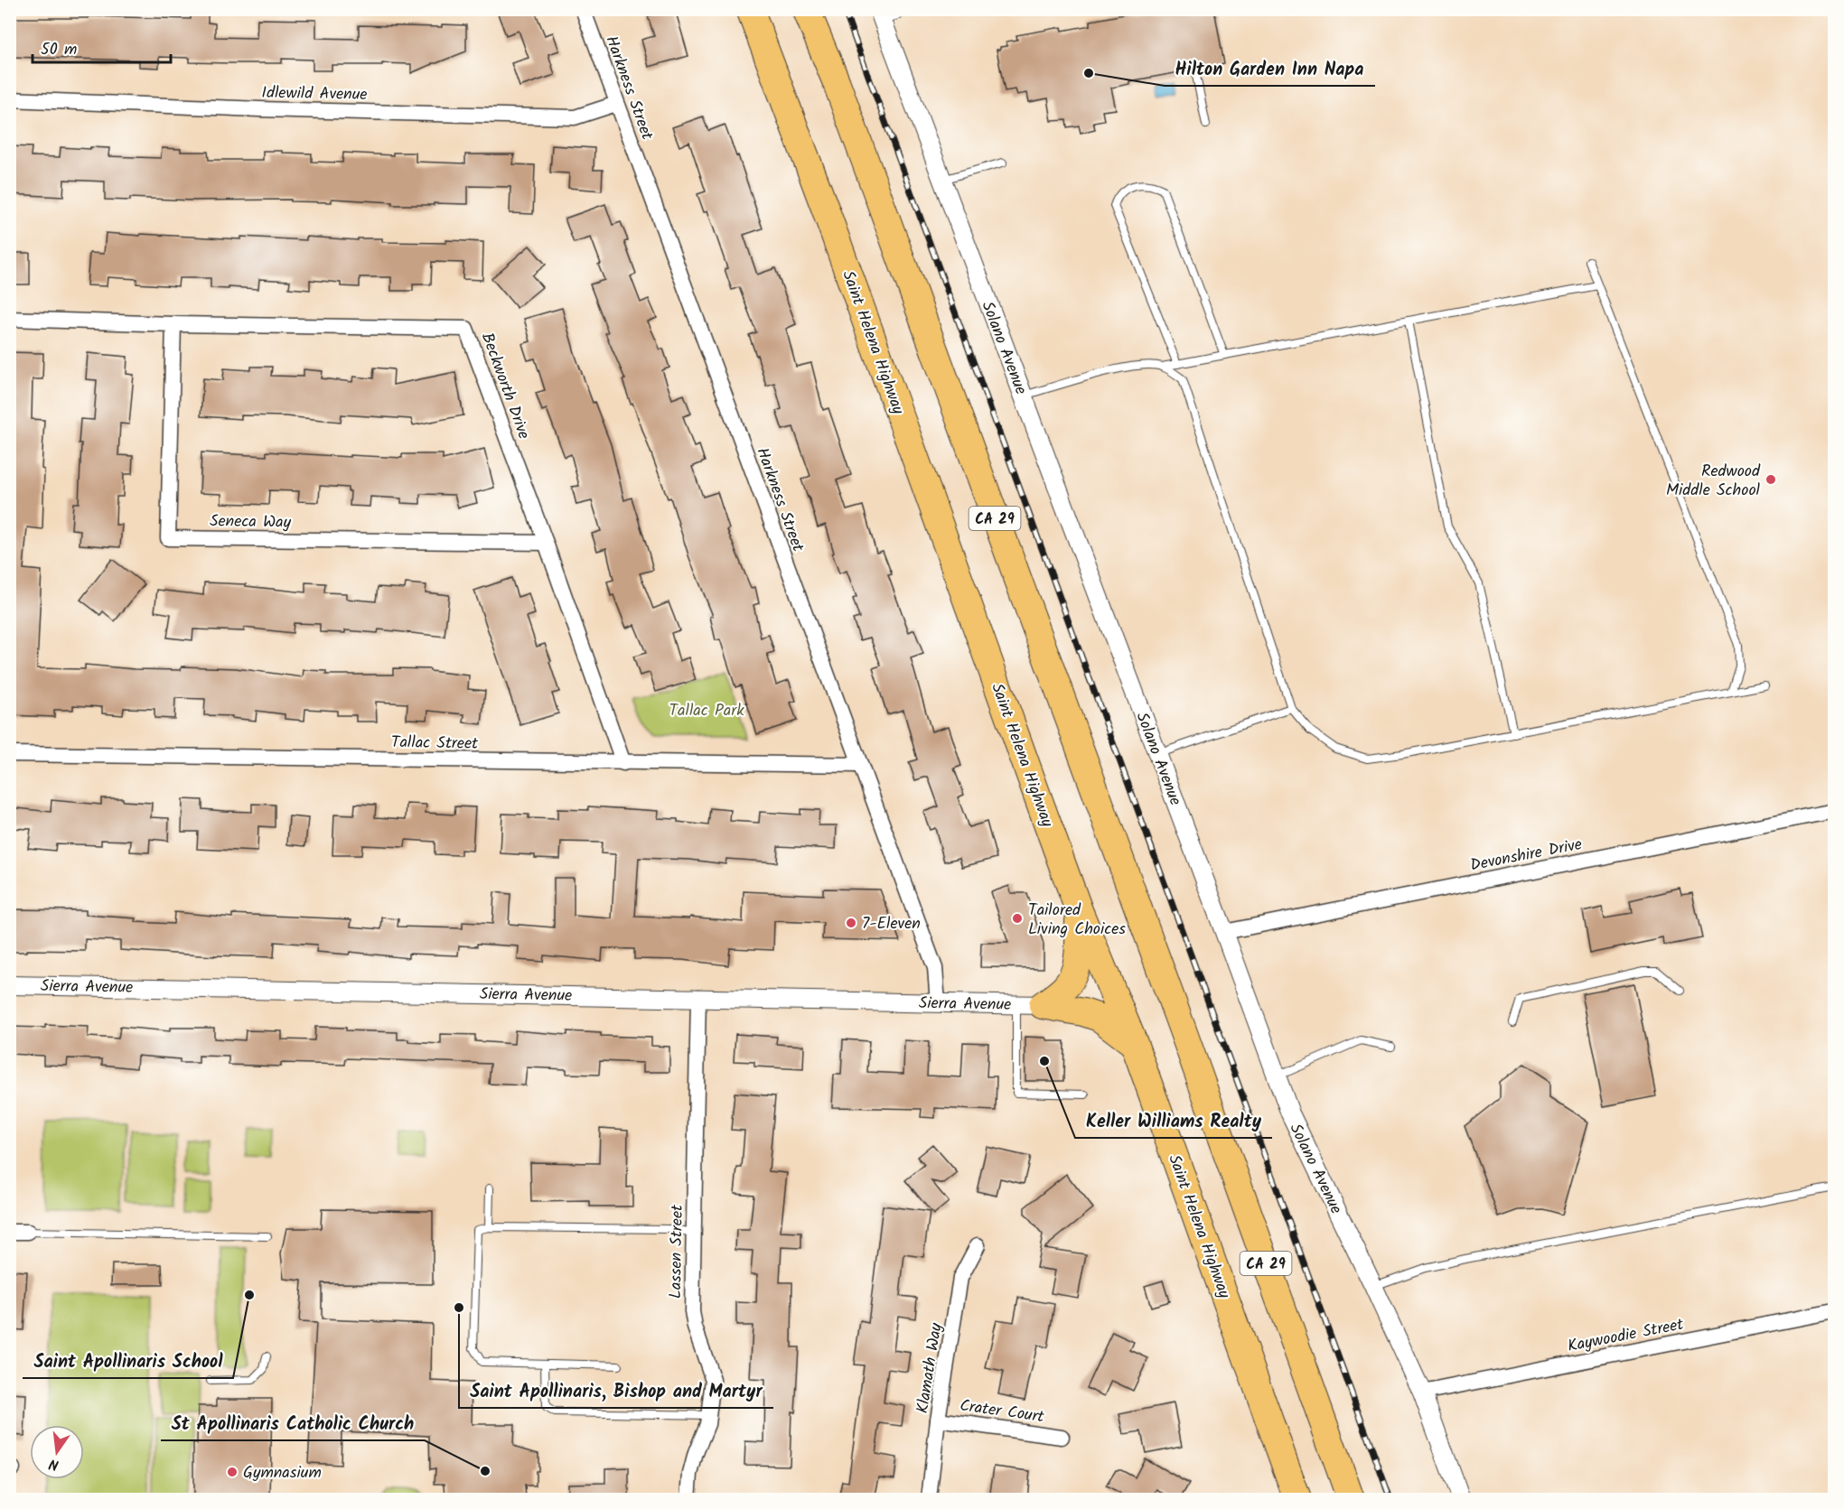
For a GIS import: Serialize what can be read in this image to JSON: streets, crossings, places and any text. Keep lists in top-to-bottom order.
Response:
{
  "streets": {
    "highway": ["Saint Helena Highway", "CA 29"],
    "street": [
      "Harkness Street",
      "Idlewild Avenue",
      "Solano Avenue",
      "Beckworth Drive",
      "Seneca Way",
      "Tallac Street",
      "Devonshire Drive",
      "Sierra Avenue",
      "Lassen Street",
      "Kaywoodie Street",
      "Klamath Way",
      "Crater Court"
    ]
  },
  "crossings": [
    ["Harkness Street", "Idlewild Avenue"],
    ["Harkness Street", "Tallac Street"],
    ["Harkness Street", "Sierra Avenue"],
    ["Solano Avenue", "Devonshire Drive"],
    ["Solano Avenue", "Kaywoodie Street"],
    ["Beckworth Drive", "Seneca Way"],
    ["Beckworth Drive", "Tallac Street"],
    ["Sierra Avenue", "Lassen Street"],
    ["Klamath Way", "Crater Court"]
  ],
  "parks": ["Tallac Park"],
  "places": [
    "Hilton Garden Inn Napa",
    "Redwood Middle School",
    "Tailored Living Choices",
    "7-Eleven",
    "Keller Williams Realty",
    "Saint Apollinaris School",
    "Saint Apollinaris, Bishop and Martyr",
    "St Apollinaris Catholic Church",
    "Gymnasium"
  ],
  "scale_bar": "50 m",
  "north": "bottom"
}
